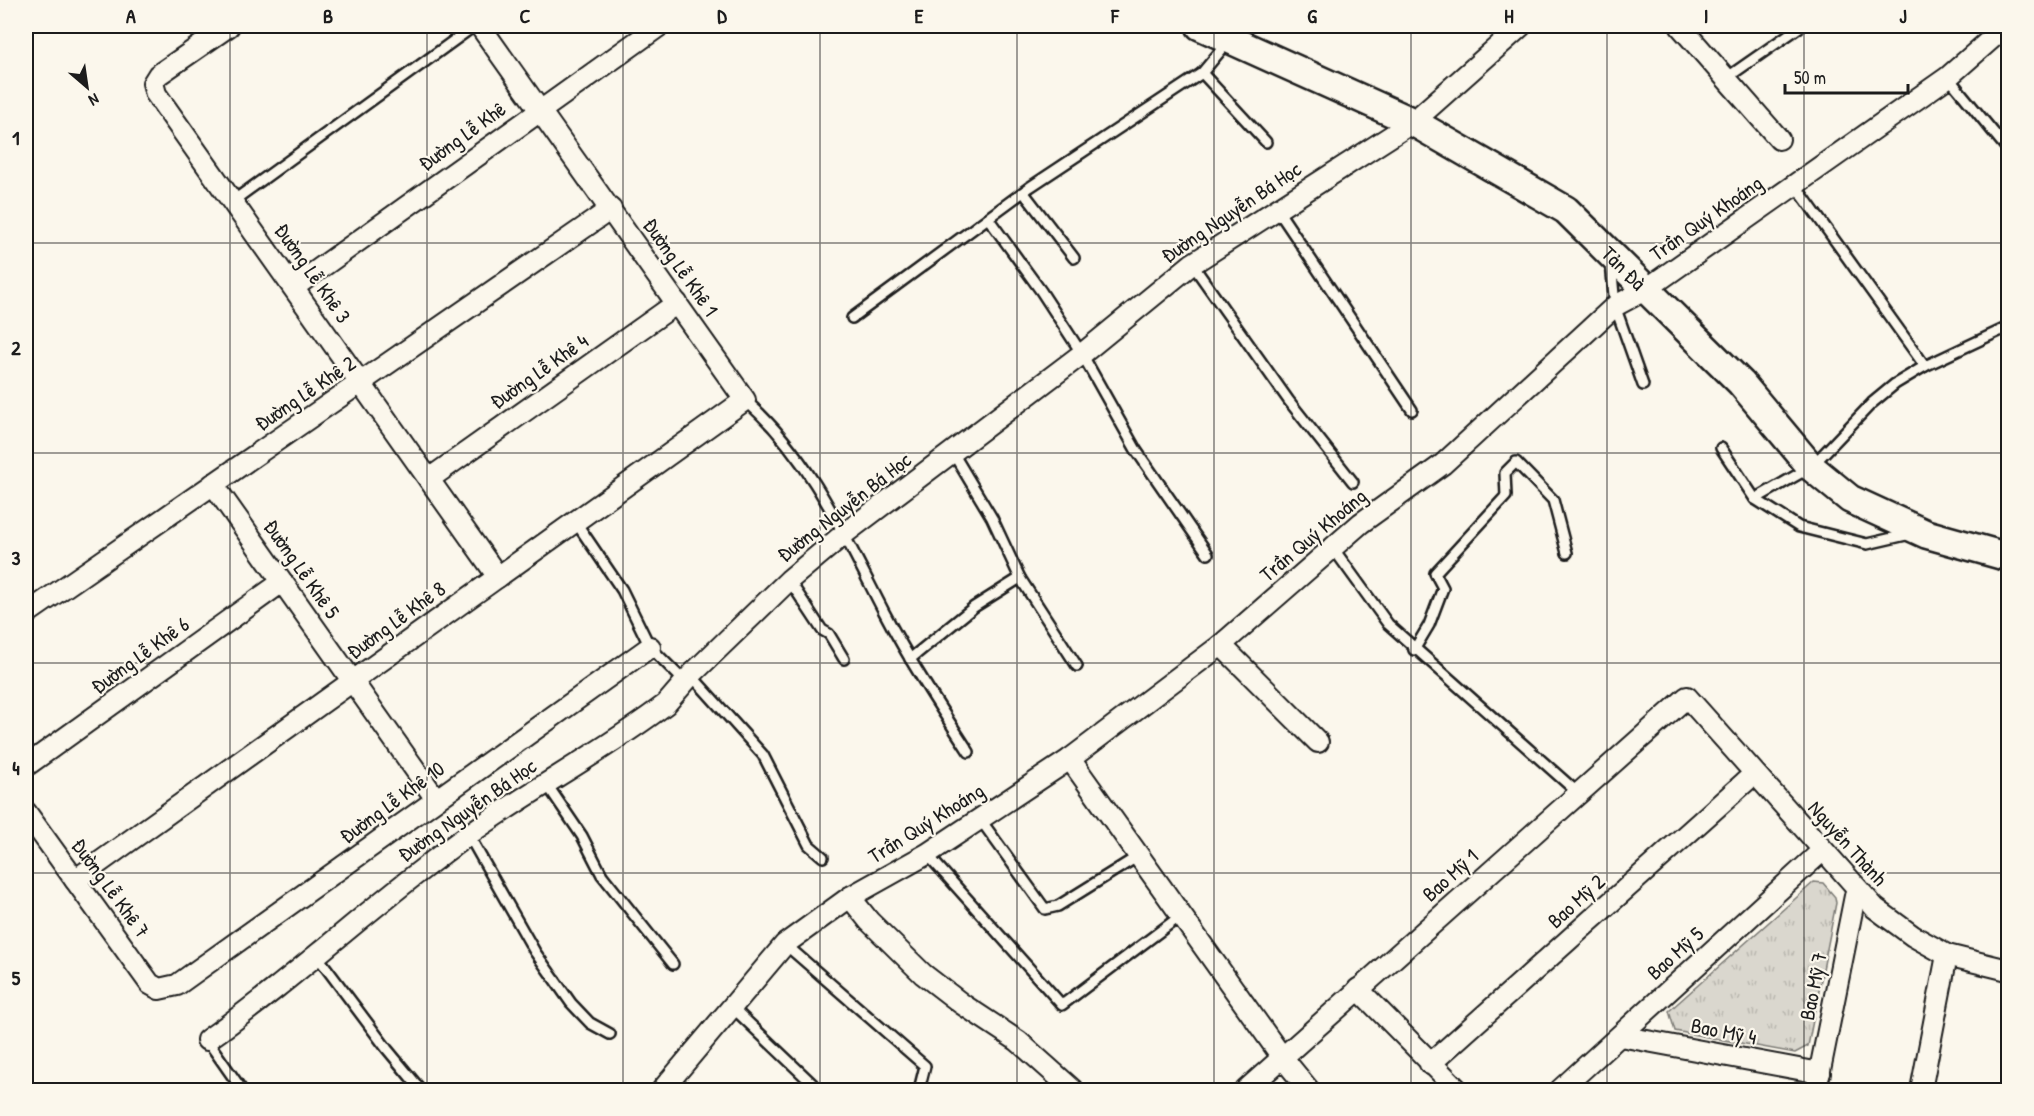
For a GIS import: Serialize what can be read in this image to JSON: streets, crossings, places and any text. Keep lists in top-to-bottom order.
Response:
{
  "streets": {
    "main road": ["Tản Đà"],
    "street": [
      "Đường Lễ Khê",
      "Đường Nguyễn Bá Học",
      "Trần Quý Khoáng",
      "Đường Lễ Khê 1",
      "Đường Lễ Khê 3",
      "Đường Lễ Khê 4",
      "Đường Lễ Khê 2",
      "Đường Lễ Khê 5",
      "Đường Lễ Khê 8",
      "Đường Lễ Khê 6",
      "Đường Lễ Khê 10",
      "Nguyễn Thành",
      "Bao Mỹ 1",
      "Đường Lễ Khê 7",
      "Bao Mỹ 2",
      "Bao Mỹ 5",
      "Bao Mỹ 7",
      "Bao Mỹ 4"
    ]
  },
  "crossings": [
    ["Đường Lễ Khê", "Đường Lễ Khê 1"],
    ["Đường Lễ Khê", "Đường Lễ Khê 3"],
    ["Đường Nguyễn Bá Học", "Đường Lễ Khê 1"],
    ["Đường Nguyễn Bá Học", "Tản Đà"],
    ["Trần Quý Khoáng", "Tản Đà"],
    ["Đường Lễ Khê 1", "Đường Lễ Khê 4"],
    ["Đường Lễ Khê 1", "Đường Lễ Khê 2"],
    ["Đường Lễ Khê 1", "Đường Lễ Khê 8"],
    ["Đường Lễ Khê 3", "Đường Lễ Khê 4"],
    ["Đường Lễ Khê 3", "Đường Lễ Khê 2"],
    ["Đường Lễ Khê 3", "Đường Lễ Khê 8"],
    ["Đường Lễ Khê 2", "Đường Lễ Khê 5"],
    ["Đường Lễ Khê 5", "Đường Lễ Khê 8"],
    ["Đường Lễ Khê 5", "Đường Lễ Khê 6"],
    ["Đường Lễ Khê 5", "Đường Lễ Khê 10"],
    ["Đường Lễ Khê 8", "Đường Lễ Khê 7"],
    ["Đường Lễ Khê 10", "Đường Lễ Khê 7"],
    ["Nguyễn Thành", "Bao Mỹ 1"],
    ["Nguyễn Thành", "Bao Mỹ 2"],
    ["Nguyễn Thành", "Bao Mỹ 5"],
    ["Nguyễn Thành", "Bao Mỹ 7"],
    ["Bao Mỹ 5", "Bao Mỹ 4"],
    ["Bao Mỹ 7", "Bao Mỹ 4"]
  ],
  "scale_bar": "50 m",
  "north": "bottom right",
  "grid": {
    "columns": [
      "A",
      "B",
      "C",
      "D",
      "E",
      "F",
      "G",
      "H",
      "I",
      "J"
    ],
    "rows": [
      "1",
      "2",
      "3",
      "4",
      "5"
    ]
  }
}
